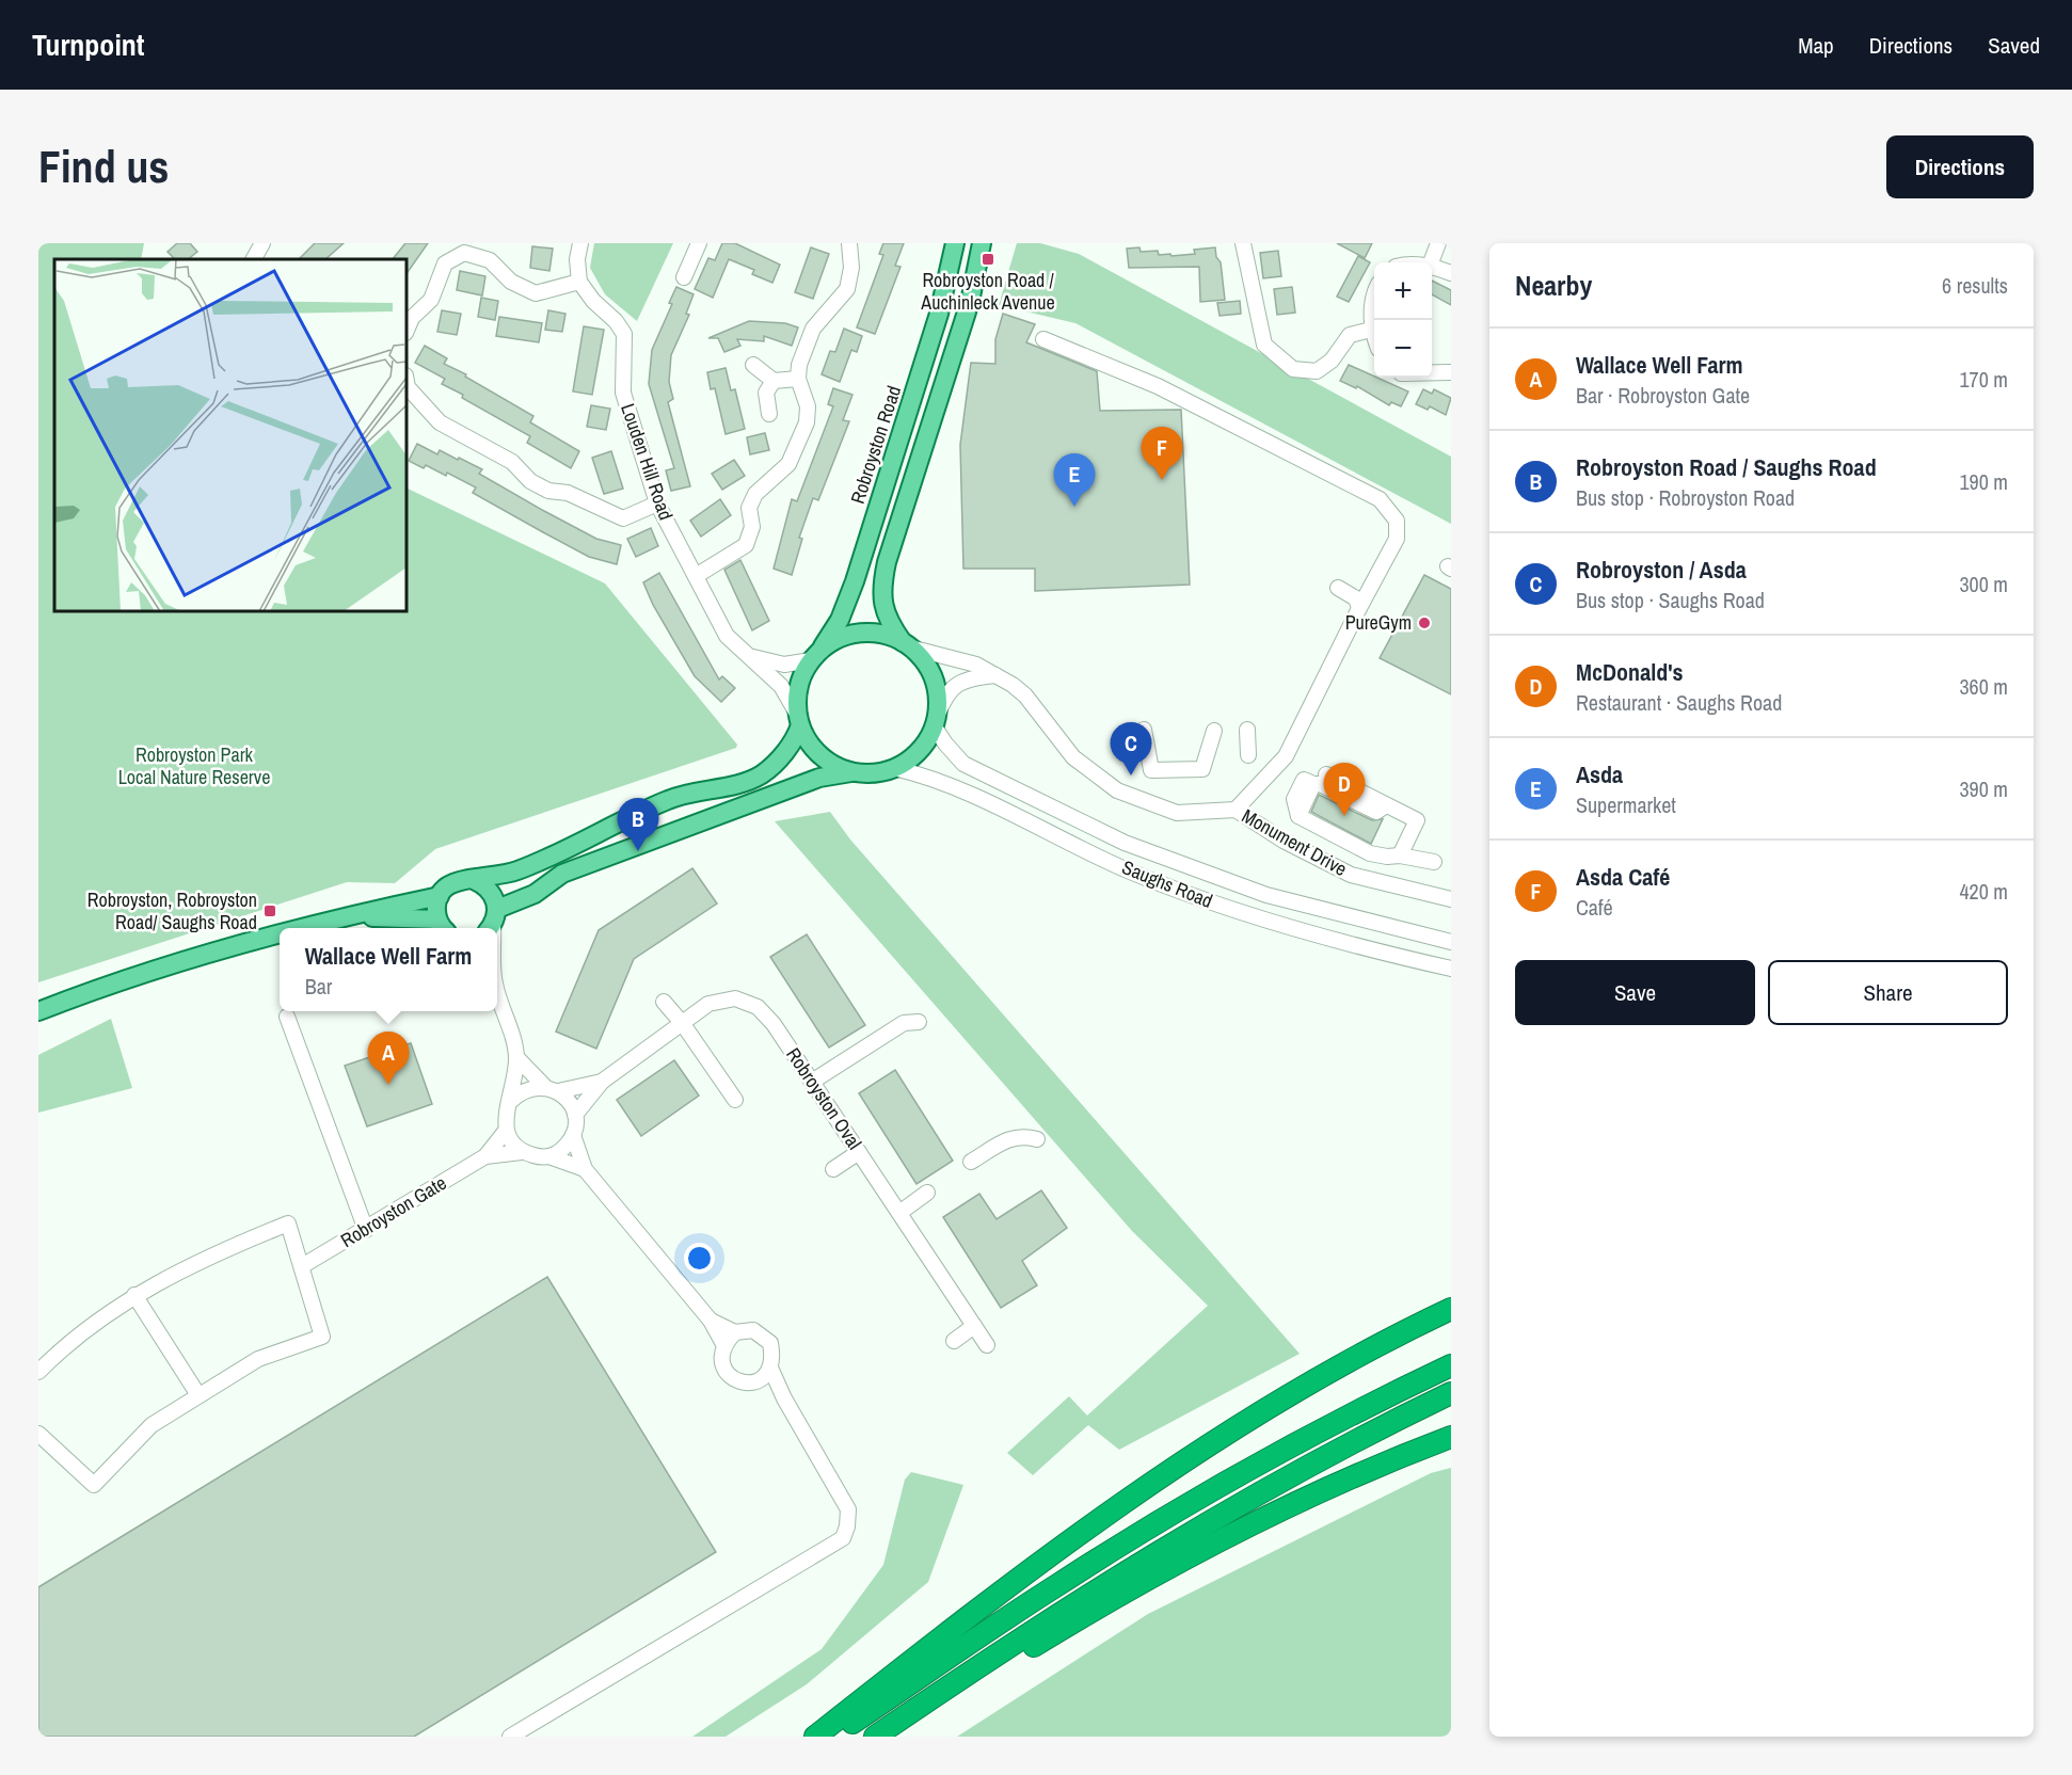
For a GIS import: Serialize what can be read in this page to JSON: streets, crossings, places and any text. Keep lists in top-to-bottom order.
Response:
{
  "streets": {
    "main road": ["Robroyston Road"],
    "street": [
      "Louden Hill Road",
      "Monument Drive",
      "Saughs Road",
      "Robroyston Oval",
      "Robroyston Gate"
    ]
  },
  "crossings": [
    ["Robroyston Road", "Louden Hill Road"],
    ["Robroyston Road", "Monument Drive"],
    ["Robroyston Road", "Saughs Road"],
    ["Louden Hill Road", "Monument Drive"],
    ["Louden Hill Road", "Saughs Road"],
    ["Monument Drive", "Saughs Road"]
  ],
  "parks": ["Robroyston Park Local Nature Reserve"],
  "places": {
    "transit": ["Robroyston Road / Auchinleck Avenue", "Robroyston, Robroyston Road/ Saughs Road"],
    "other": ["PureGym"]
  },
  "page": {
    "header": "Turnpoint",
    "nav": ["Map", "Directions", "Saved"],
    "buttons": [
      "Directions",
      ["Save", "Share"]
    ],
    "title": "Find us",
    "heading": ["Nearby", "6 results"],
    "map_buttons": ["+", "−"],
    "list": [
      {
        "mark": "A",
        "name": "Wallace Well Farm",
        "note": "Bar · Robroyston Gate",
        "value": "170 m"
      },
      {
        "mark": "B",
        "name": "Robroyston Road / Saughs Road",
        "note": "Bus stop · Robroyston Road",
        "value": "190 m"
      },
      {
        "mark": "C",
        "name": "Robroyston / Asda",
        "note": "Bus stop · Saughs Road",
        "value": "300 m"
      },
      {
        "mark": "D",
        "name": "McDonald's",
        "note": "Restaurant · Saughs Road",
        "value": "360 m"
      },
      {
        "mark": "E",
        "name": "Asda",
        "note": "Supermarket",
        "value": "390 m"
      },
      {
        "mark": "F",
        "name": "Asda Café",
        "note": "Café",
        "value": "420 m"
      }
    ],
    "pins": [
      "F",
      "E",
      "C",
      "D",
      "B",
      "A"
    ],
    "popup": ["Wallace Well Farm", "Bar"]
  }
}
